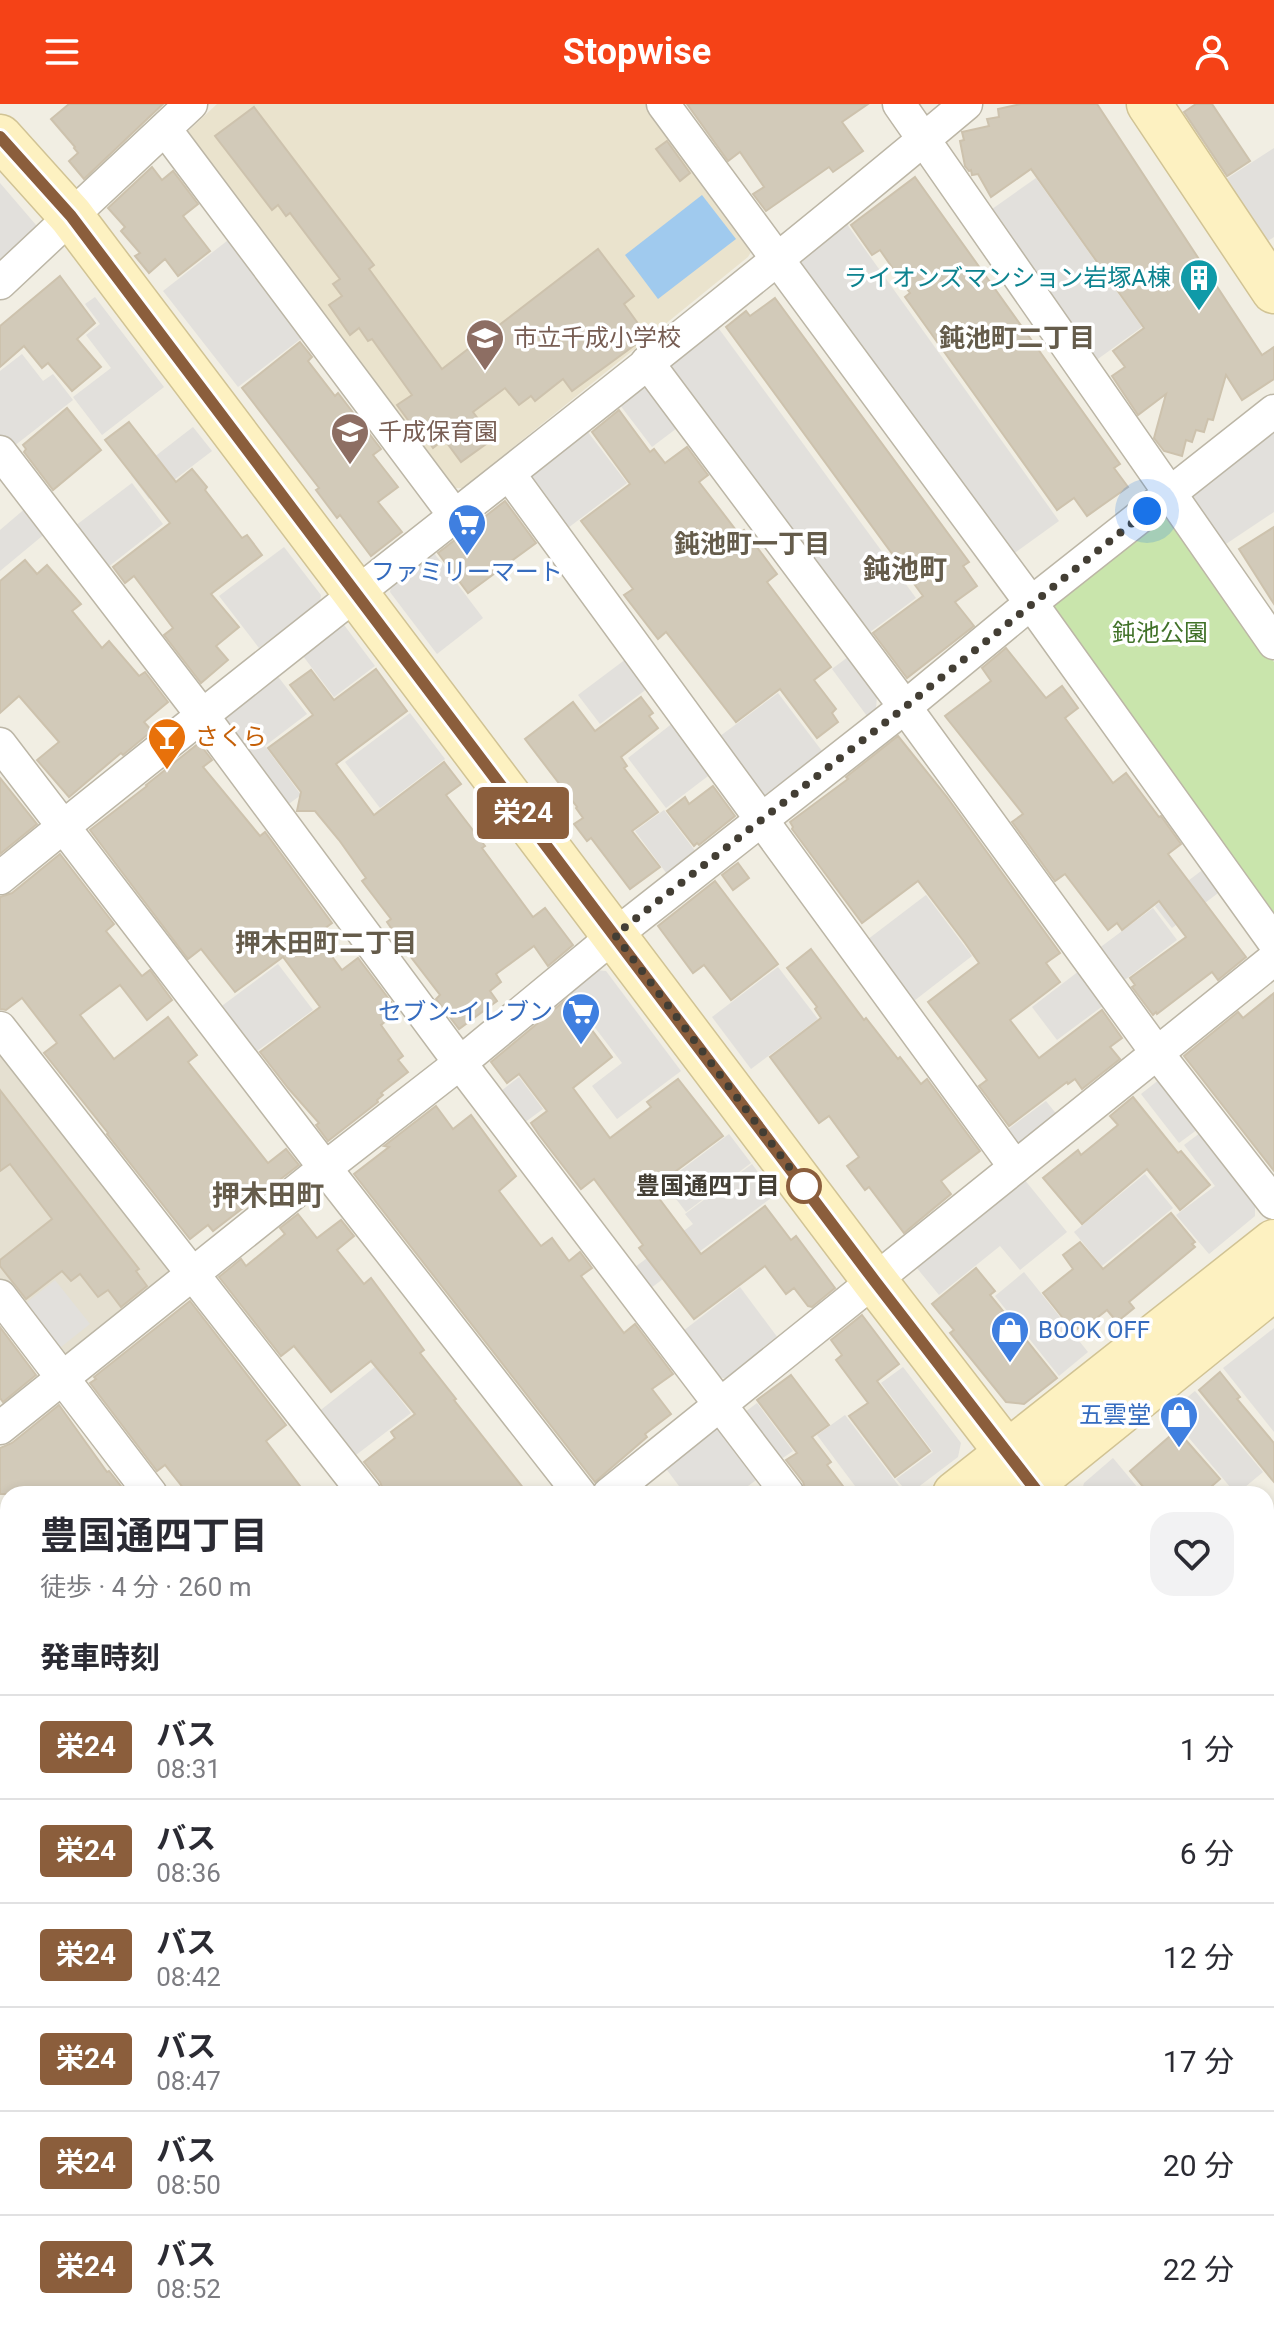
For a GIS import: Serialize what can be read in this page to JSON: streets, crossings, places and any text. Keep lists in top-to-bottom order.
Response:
{
  "districts": [
    "鈍池町二丁目",
    "鈍池町一丁目",
    "鈍池町",
    "押木田町二丁目",
    "押木田町"
  ],
  "parks": ["鈍池公園"],
  "places": {
    "building": ["ライオンズマンション岩塚A棟"],
    "school or university": ["市立千成小学校", "千成保育園"],
    "supermarket": ["ファミリーマート", "セブン-イレブン"],
    "bar": ["さくら"],
    "other": ["豊国通四丁目"],
    "shop": ["BOOK OFF", "五雲堂"]
  },
  "lines": ["bus line 栄24"],
  "page": {
    "header": "Stopwise",
    "on_map": "栄24",
    "heading": [
      ["豊国通四丁目", "徒歩 · 4 分 · 260 m"],
      "発車時刻"
    ],
    "list": [
      {
        "mark": "栄24",
        "name": "バス",
        "note": "08:31",
        "value": "1 分"
      },
      {
        "mark": "栄24",
        "name": "バス",
        "note": "08:36",
        "value": "6 分"
      },
      {
        "mark": "栄24",
        "name": "バス",
        "note": "08:42",
        "value": "12 分"
      },
      {
        "mark": "栄24",
        "name": "バス",
        "note": "08:47",
        "value": "17 分"
      },
      {
        "mark": "栄24",
        "name": "バス",
        "note": "08:50",
        "value": "20 分"
      },
      {
        "mark": "栄24",
        "name": "バス",
        "note": "08:52",
        "value": "22 分"
      }
    ]
  }
}
